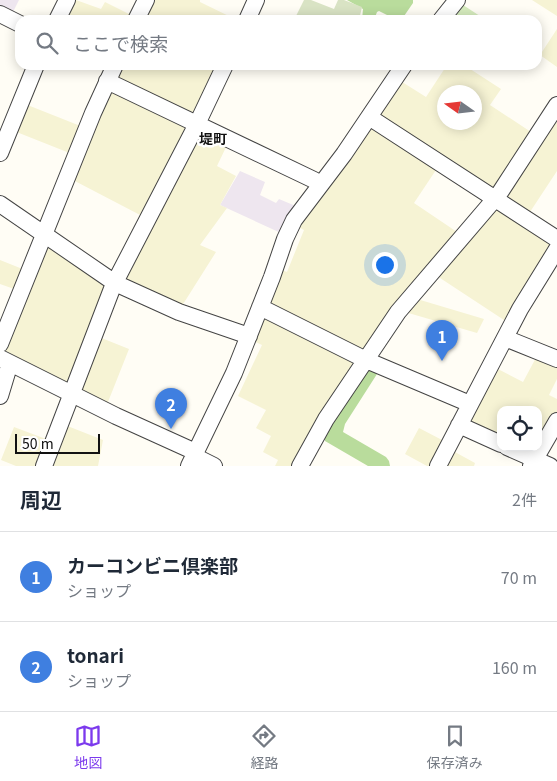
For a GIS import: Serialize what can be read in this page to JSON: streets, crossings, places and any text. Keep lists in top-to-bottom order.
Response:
{
  "districts": ["堤町"],
  "scale_bar": "50 m",
  "north": "left",
  "page": {
    "search": "ここで検索",
    "pins": ["1", "2"],
    "scale": "50 m",
    "heading": ["周辺", "2件"],
    "list": [
      {
        "mark": "1",
        "name": "カーコンビニ倶楽部",
        "note": "ショップ",
        "value": "70 m"
      },
      {
        "mark": "2",
        "name": "tonari",
        "note": "ショップ",
        "value": "160 m"
      }
    ],
    "nav": ["地図", "経路", "保存済み"]
  }
}
